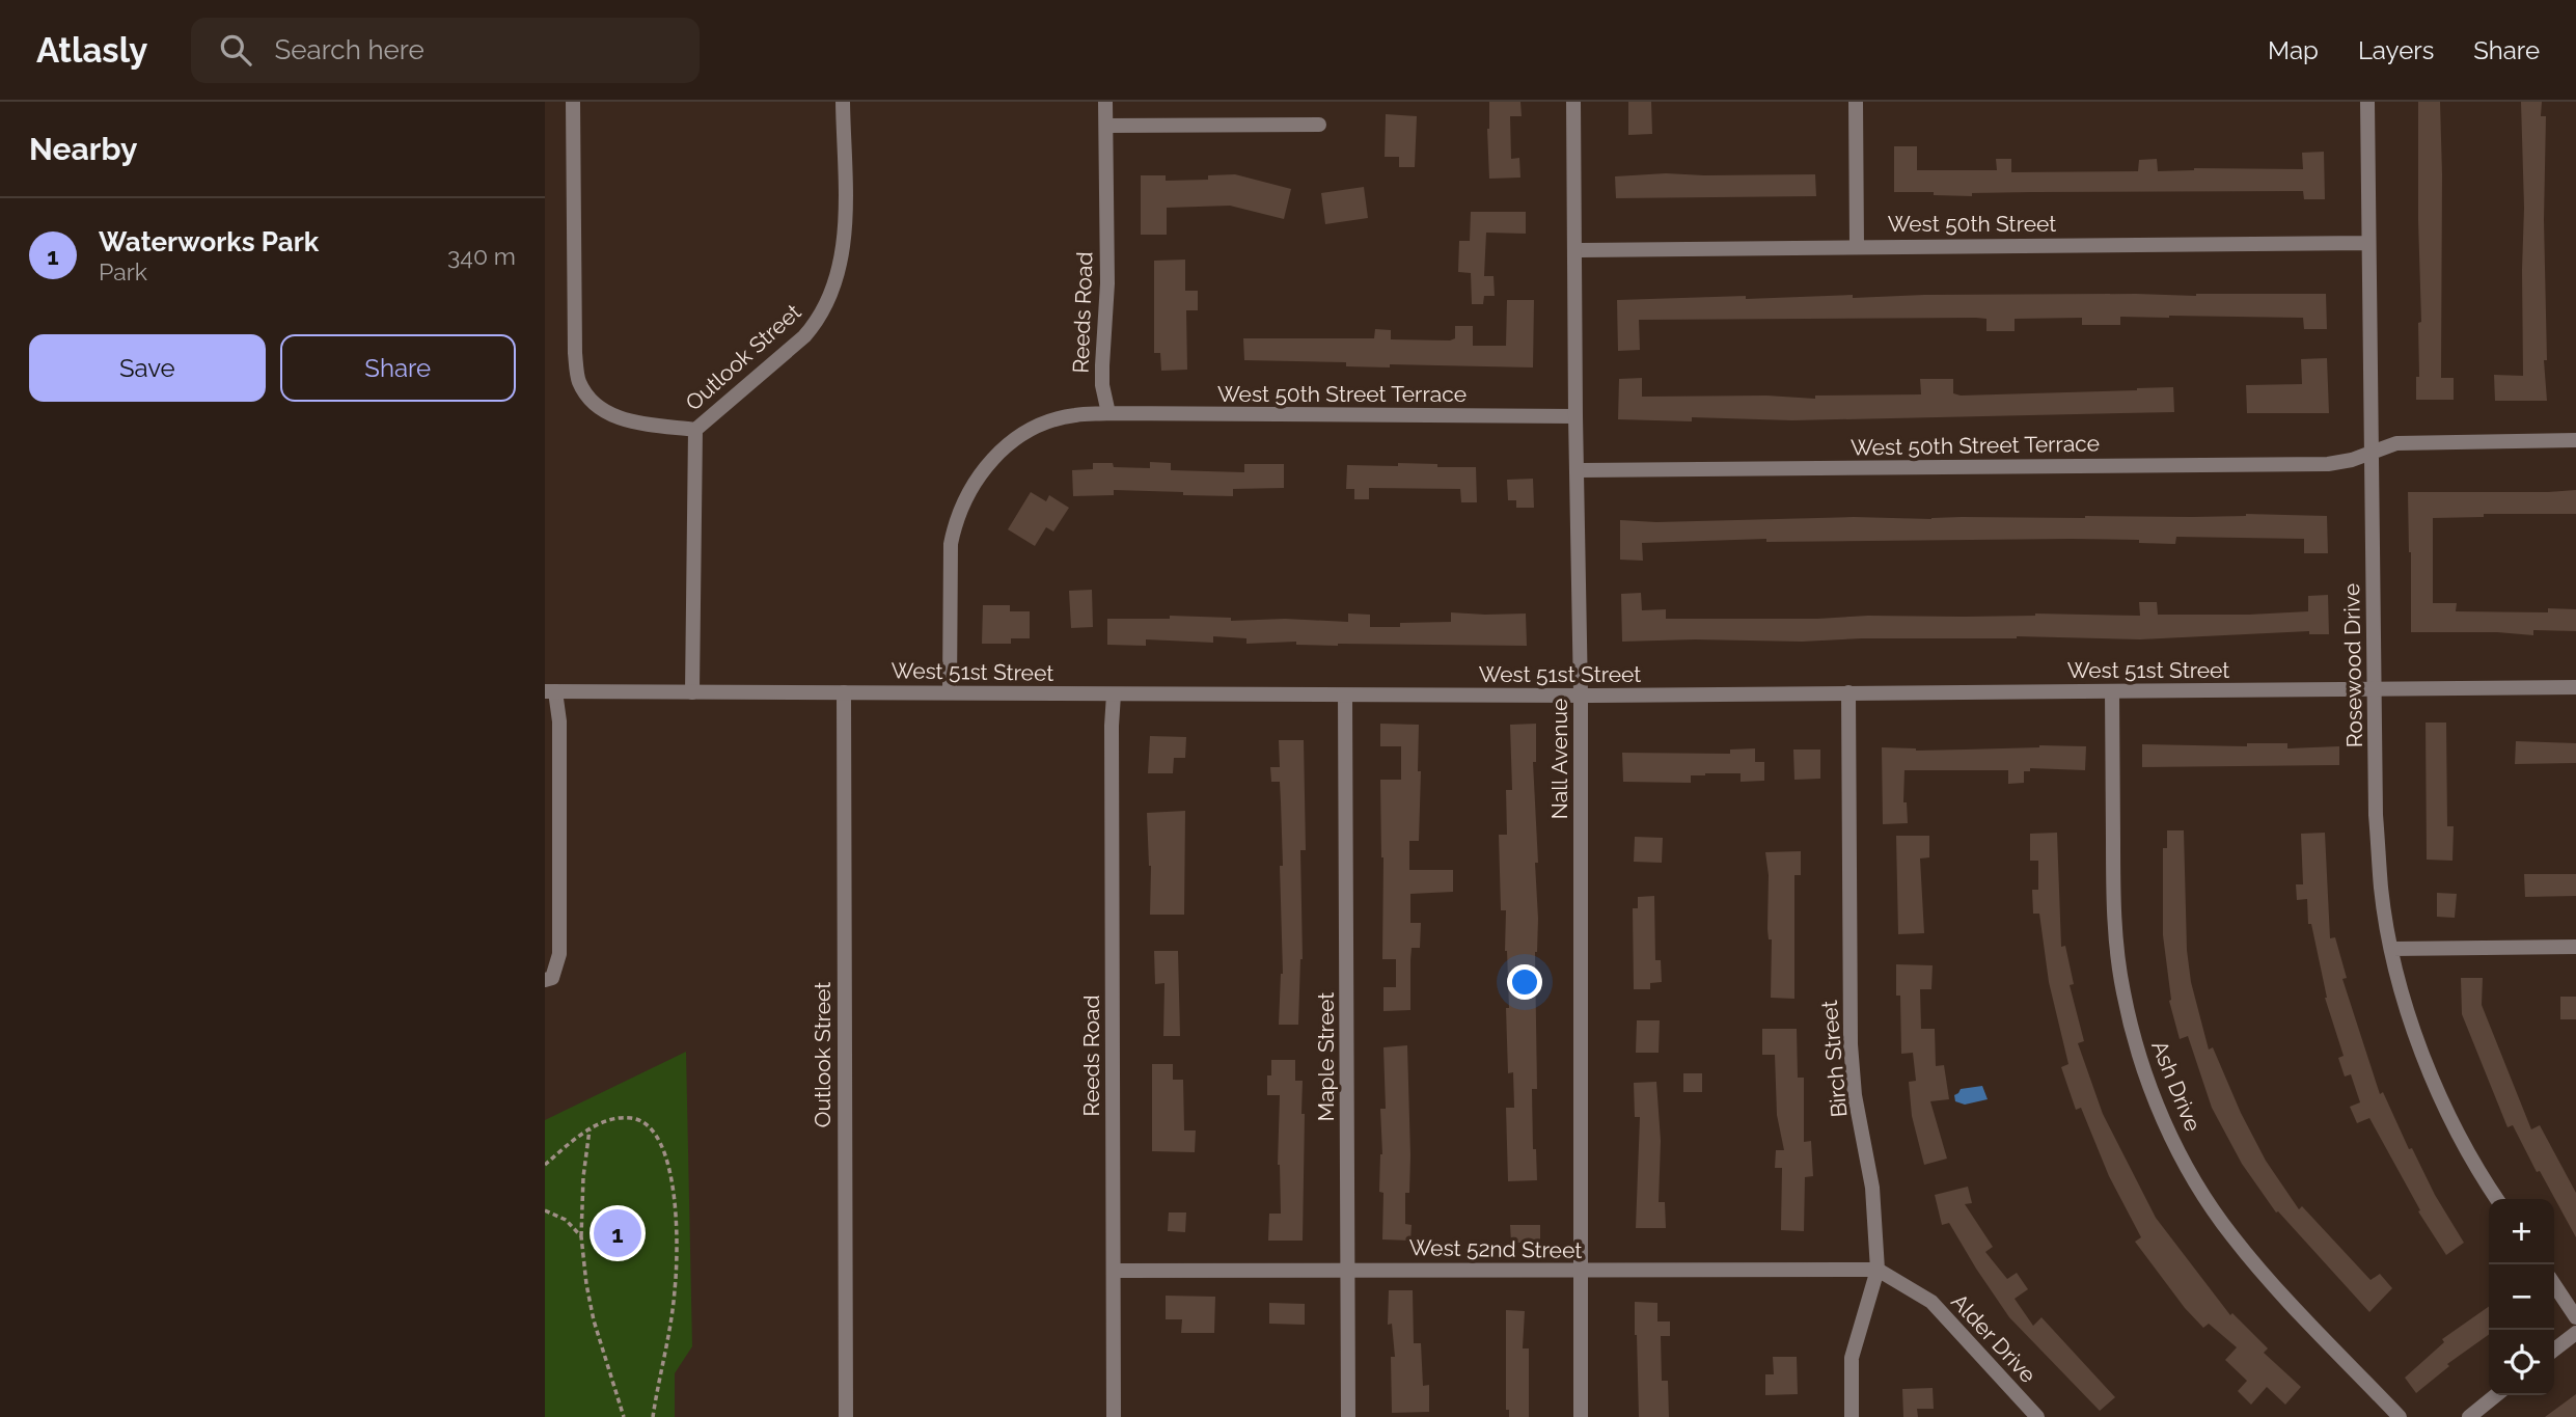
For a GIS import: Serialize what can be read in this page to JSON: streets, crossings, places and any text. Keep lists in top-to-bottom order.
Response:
{
  "streets": {
    "street": [
      "West 50th Street",
      "Reeds Road",
      "Outlook Street",
      "West 50th Street Terrace",
      "Rosewood Drive",
      "West 51st Street",
      "Nall Avenue",
      "Maple Street",
      "Birch Street",
      "Ash Drive",
      "West 52nd Street",
      "Alder Drive"
    ]
  },
  "crossings": [
    ["West 50th Street", "Rosewood Drive"],
    ["West 50th Street", "Nall Avenue"],
    ["Reeds Road", "West 50th Street Terrace"],
    ["Reeds Road", "West 51st Street"],
    ["Reeds Road", "West 52nd Street"],
    ["Outlook Street", "West 51st Street"],
    ["West 50th Street Terrace", "Rosewood Drive"],
    ["West 50th Street Terrace", "Nall Avenue"],
    ["Rosewood Drive", "West 51st Street"],
    ["West 51st Street", "Nall Avenue"],
    ["West 51st Street", "Maple Street"],
    ["West 51st Street", "Birch Street"],
    ["West 51st Street", "Ash Drive"],
    ["Nall Avenue", "West 52nd Street"],
    ["Maple Street", "West 52nd Street"],
    ["Birch Street", "West 52nd Street"],
    ["Birch Street", "Alder Drive"],
    ["West 52nd Street", "Alder Drive"]
  ],
  "page": {
    "header": "Atlasly",
    "search": "Search here",
    "nav": ["Map", "Layers", "Share"],
    "heading": "Nearby",
    "list": [
      {
        "mark": "1",
        "name": "Waterworks Park",
        "note": "Park",
        "value": "340 m"
      }
    ],
    "buttons": ["Save", "Share"],
    "map_buttons": ["+", "−"],
    "pins": "1"
  }
}
